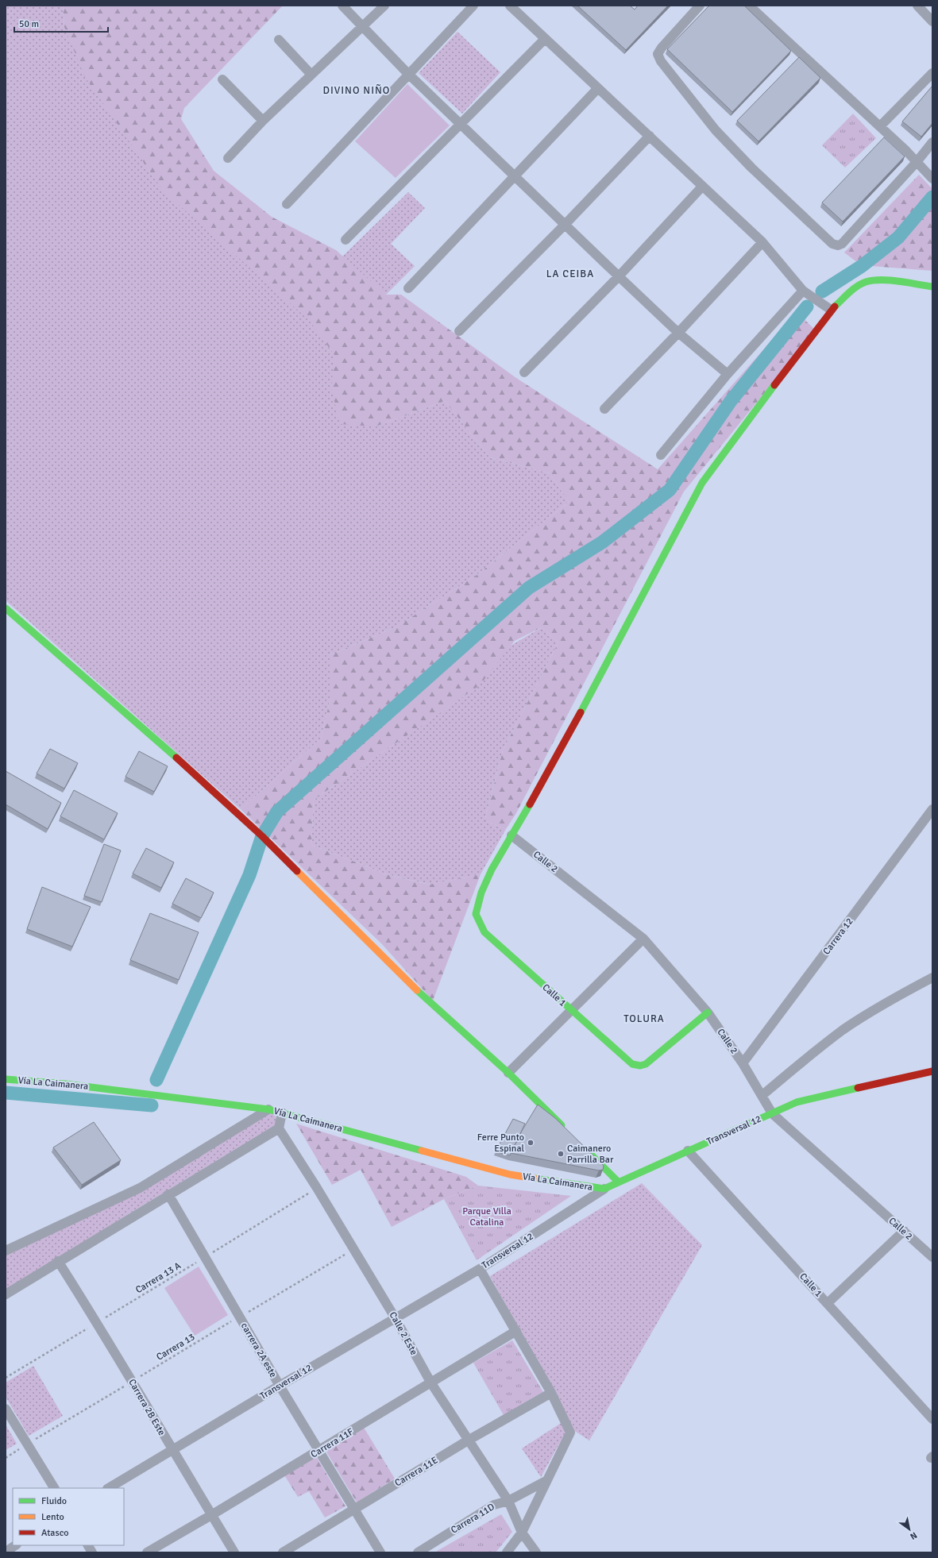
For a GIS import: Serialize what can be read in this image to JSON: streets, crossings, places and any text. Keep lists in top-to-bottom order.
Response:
{
  "streets": {
    "street": [
      "Calle 2",
      "Carrera 12",
      "Calle 1",
      "Vía La Caimanera",
      "Transversal 12",
      "Calle 2 Este",
      "carrera 2A este",
      "Carrera 2B Este",
      "Carrera 11F",
      "Carrera 11E",
      "Carrera 11D"
    ],
    "path": ["Carrera 13 A", "Carrera 13"]
  },
  "crossings": [
    ["Calle 2", "Carrera 12"],
    ["Calle 2", "Calle 1"],
    ["Calle 2", "Transversal 12"],
    ["Calle 1", "Transversal 12"],
    ["Vía La Caimanera", "Transversal 12"],
    ["Transversal 12", "Calle 2 Este"],
    ["Transversal 12", "carrera 2A este"],
    ["Transversal 12", "Carrera 2B Este"],
    ["Carrera 13 A", "Calle 2 Este"],
    ["Carrera 13 A", "carrera 2A este"],
    ["Carrera 13 A", "Carrera 2B Este"],
    ["Calle 2 Este", "Carrera 13"],
    ["Calle 2 Este", "Carrera 11F"],
    ["Calle 2 Este", "Carrera 11E"],
    ["Calle 2 Este", "Carrera 11D"],
    ["Carrera 13", "carrera 2A este"],
    ["Carrera 13", "Carrera 2B Este"],
    ["carrera 2A este", "Carrera 11F"],
    ["carrera 2A este", "Carrera 11E"],
    ["Carrera 2B Este", "Carrera 11F"]
  ],
  "districts": ["DIVINO NIÑO", "LA CEIBA", "TOLURA"],
  "parks": ["Parque Villa Catalina"],
  "places": ["Ferre Punto Espinal", "Caimanero Parrilla Bar"],
  "legend": ["Fluido", "Lento", "Atasco"],
  "scale_bar": "50 m",
  "north": "bottom right"
}
